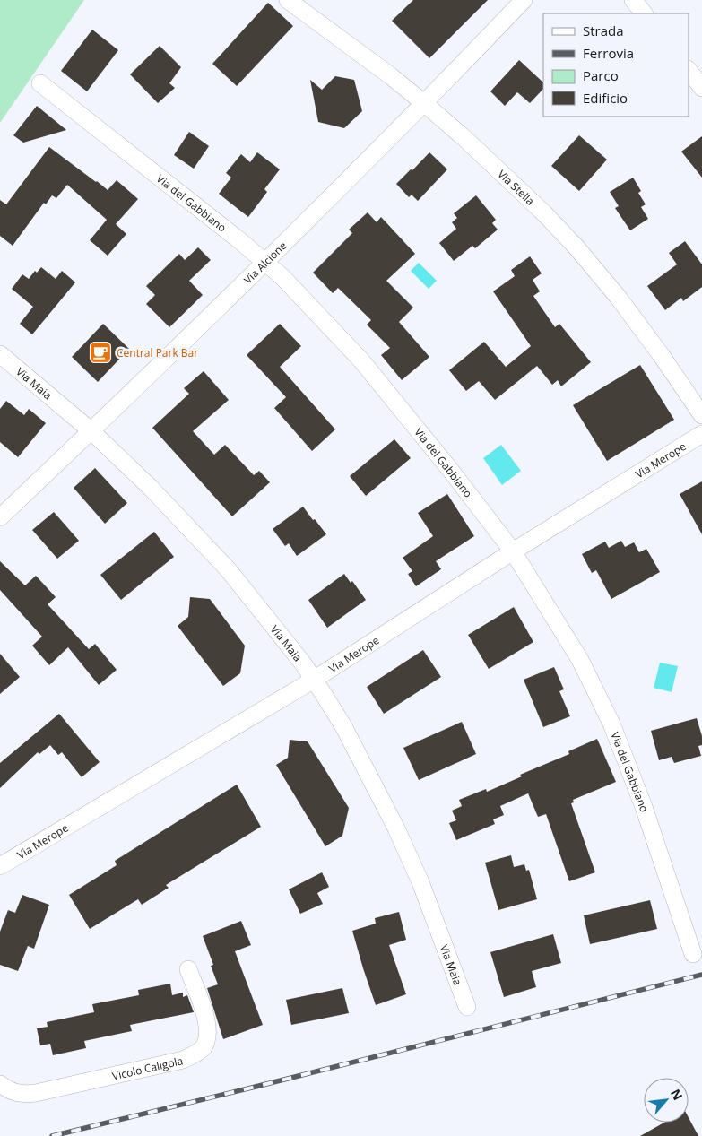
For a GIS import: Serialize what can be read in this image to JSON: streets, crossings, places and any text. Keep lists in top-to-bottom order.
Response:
{
  "streets": {
    "street": [
      "Via Stella",
      "Via del Gabbiano",
      "Via Alcione",
      "Via Maia",
      "Via Merope",
      "Vicolo Caligola"
    ]
  },
  "crossings": [
    ["Via Stella", "Via Alcione"],
    ["Via del Gabbiano", "Via Alcione"],
    ["Via del Gabbiano", "Via Merope"],
    ["Via Alcione", "Via Maia"],
    ["Via Maia", "Via Merope"]
  ],
  "places": {
    "cafe": ["Central Park Bar"]
  },
  "legend": [
    "Strada",
    "Ferrovia",
    "Parco",
    "Edificio"
  ],
  "north": "top right"
}
